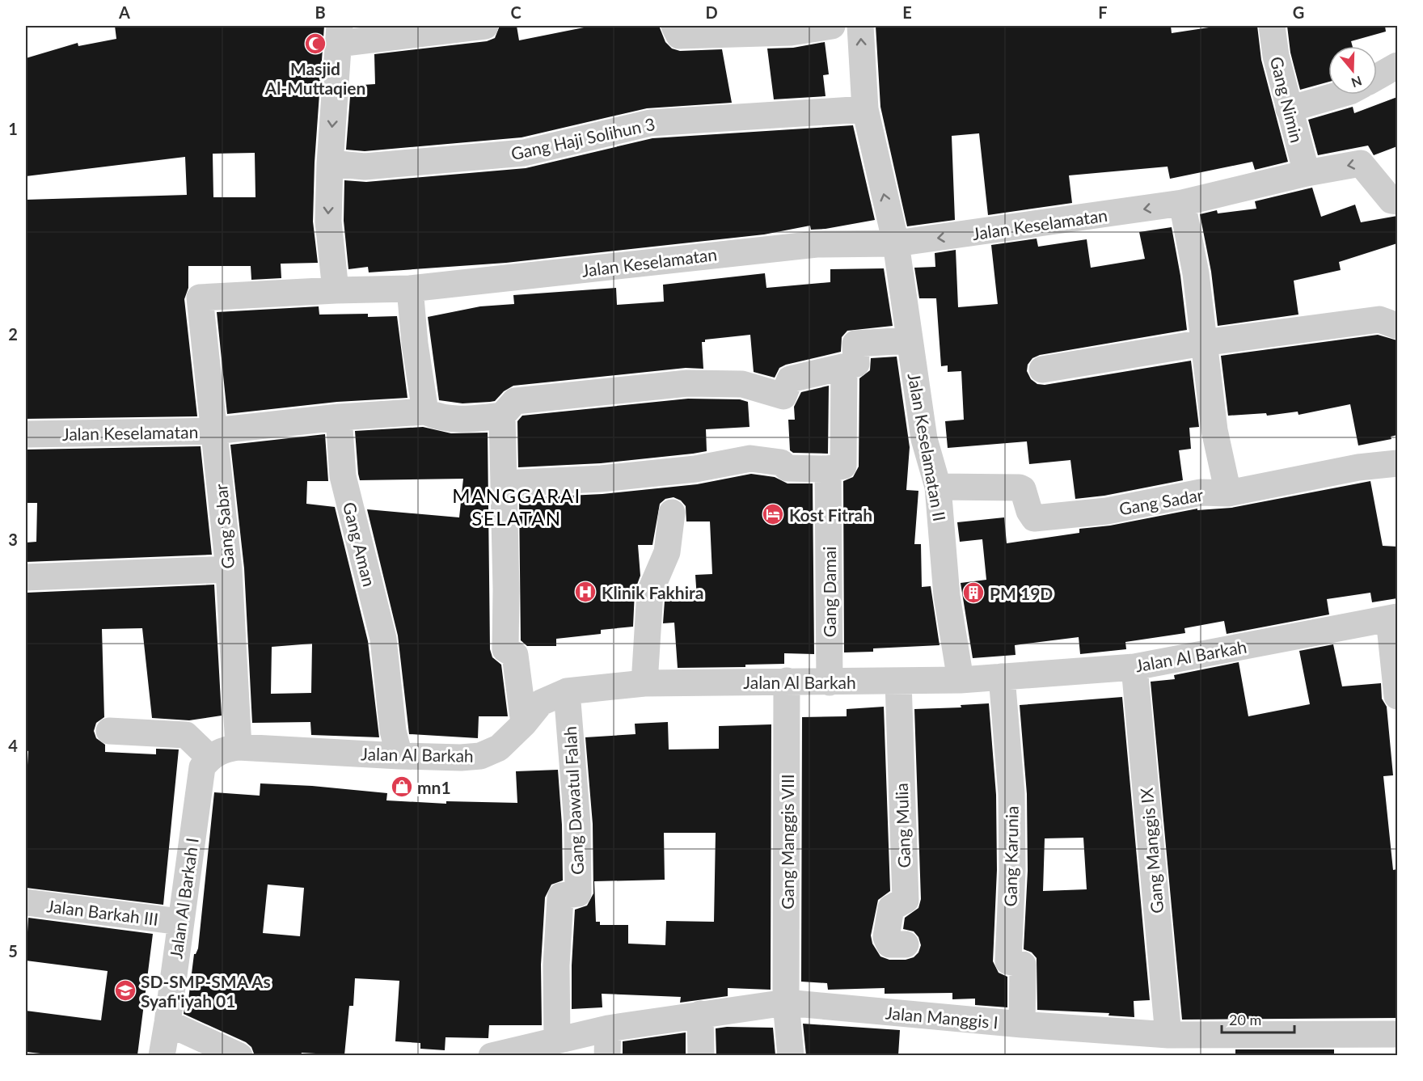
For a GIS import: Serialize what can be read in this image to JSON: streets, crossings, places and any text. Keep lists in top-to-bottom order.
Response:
{
  "streets": {
    "street": [
      "Gang Nimin",
      "Gang Haji Solihun 3",
      "Jalan Keselamatan",
      "Jalan Keselamatan II",
      "Gang Sadar",
      "Gang Sabar",
      "Gang Aman",
      "Gang Damai",
      "Jalan Al Barkah",
      "Gang Dawatul Falah",
      "Gang Mulia",
      "Gang Manggis VIII",
      "Gang Manggis IX",
      "Gang Karunia",
      "Jalan Al Barkah I",
      "Jalan Barkah III",
      "Jalan Manggis I"
    ]
  },
  "crossings": [
    ["Gang Nimin", "Jalan Keselamatan"],
    ["Gang Haji Solihun 3", "Jalan Keselamatan II"],
    ["Jalan Keselamatan", "Jalan Keselamatan II"],
    ["Jalan Keselamatan", "Gang Sadar"],
    ["Jalan Keselamatan", "Gang Sabar"],
    ["Jalan Keselamatan II", "Gang Sadar"],
    ["Jalan Keselamatan II", "Jalan Al Barkah"],
    ["Gang Sabar", "Jalan Al Barkah"],
    ["Gang Sabar", "Jalan Al Barkah I"],
    ["Gang Aman", "Jalan Al Barkah"],
    ["Gang Damai", "Jalan Al Barkah"],
    ["Jalan Al Barkah", "Gang Dawatul Falah"],
    ["Jalan Al Barkah", "Gang Mulia"],
    ["Jalan Al Barkah", "Gang Manggis VIII"],
    ["Jalan Al Barkah", "Gang Manggis IX"],
    ["Jalan Al Barkah", "Gang Karunia"],
    ["Jalan Al Barkah", "Jalan Al Barkah I"],
    ["Gang Dawatul Falah", "Jalan Manggis I"],
    ["Gang Manggis VIII", "Jalan Manggis I"],
    ["Gang Manggis IX", "Jalan Manggis I"],
    ["Gang Karunia", "Jalan Manggis I"],
    ["Jalan Al Barkah I", "Jalan Barkah III"]
  ],
  "districts": ["MANGGARAI SELATAN"],
  "places": {
    "mosque": ["Masjid Al-Muttaqien"],
    "hotel": ["Kost Fitrah"],
    "hospital": ["Klinik Fakhira"],
    "building": ["PM 19D"],
    "shop": ["mn1"],
    "school or university": ["SD-SMP-SMA As Syafi'iyah 01"]
  },
  "scale_bar": "20 m",
  "north": "bottom",
  "grid": {
    "columns": [
      "A",
      "B",
      "C",
      "D",
      "E",
      "F",
      "G"
    ],
    "rows": [
      "1",
      "2",
      "3",
      "4",
      "5"
    ]
  }
}
